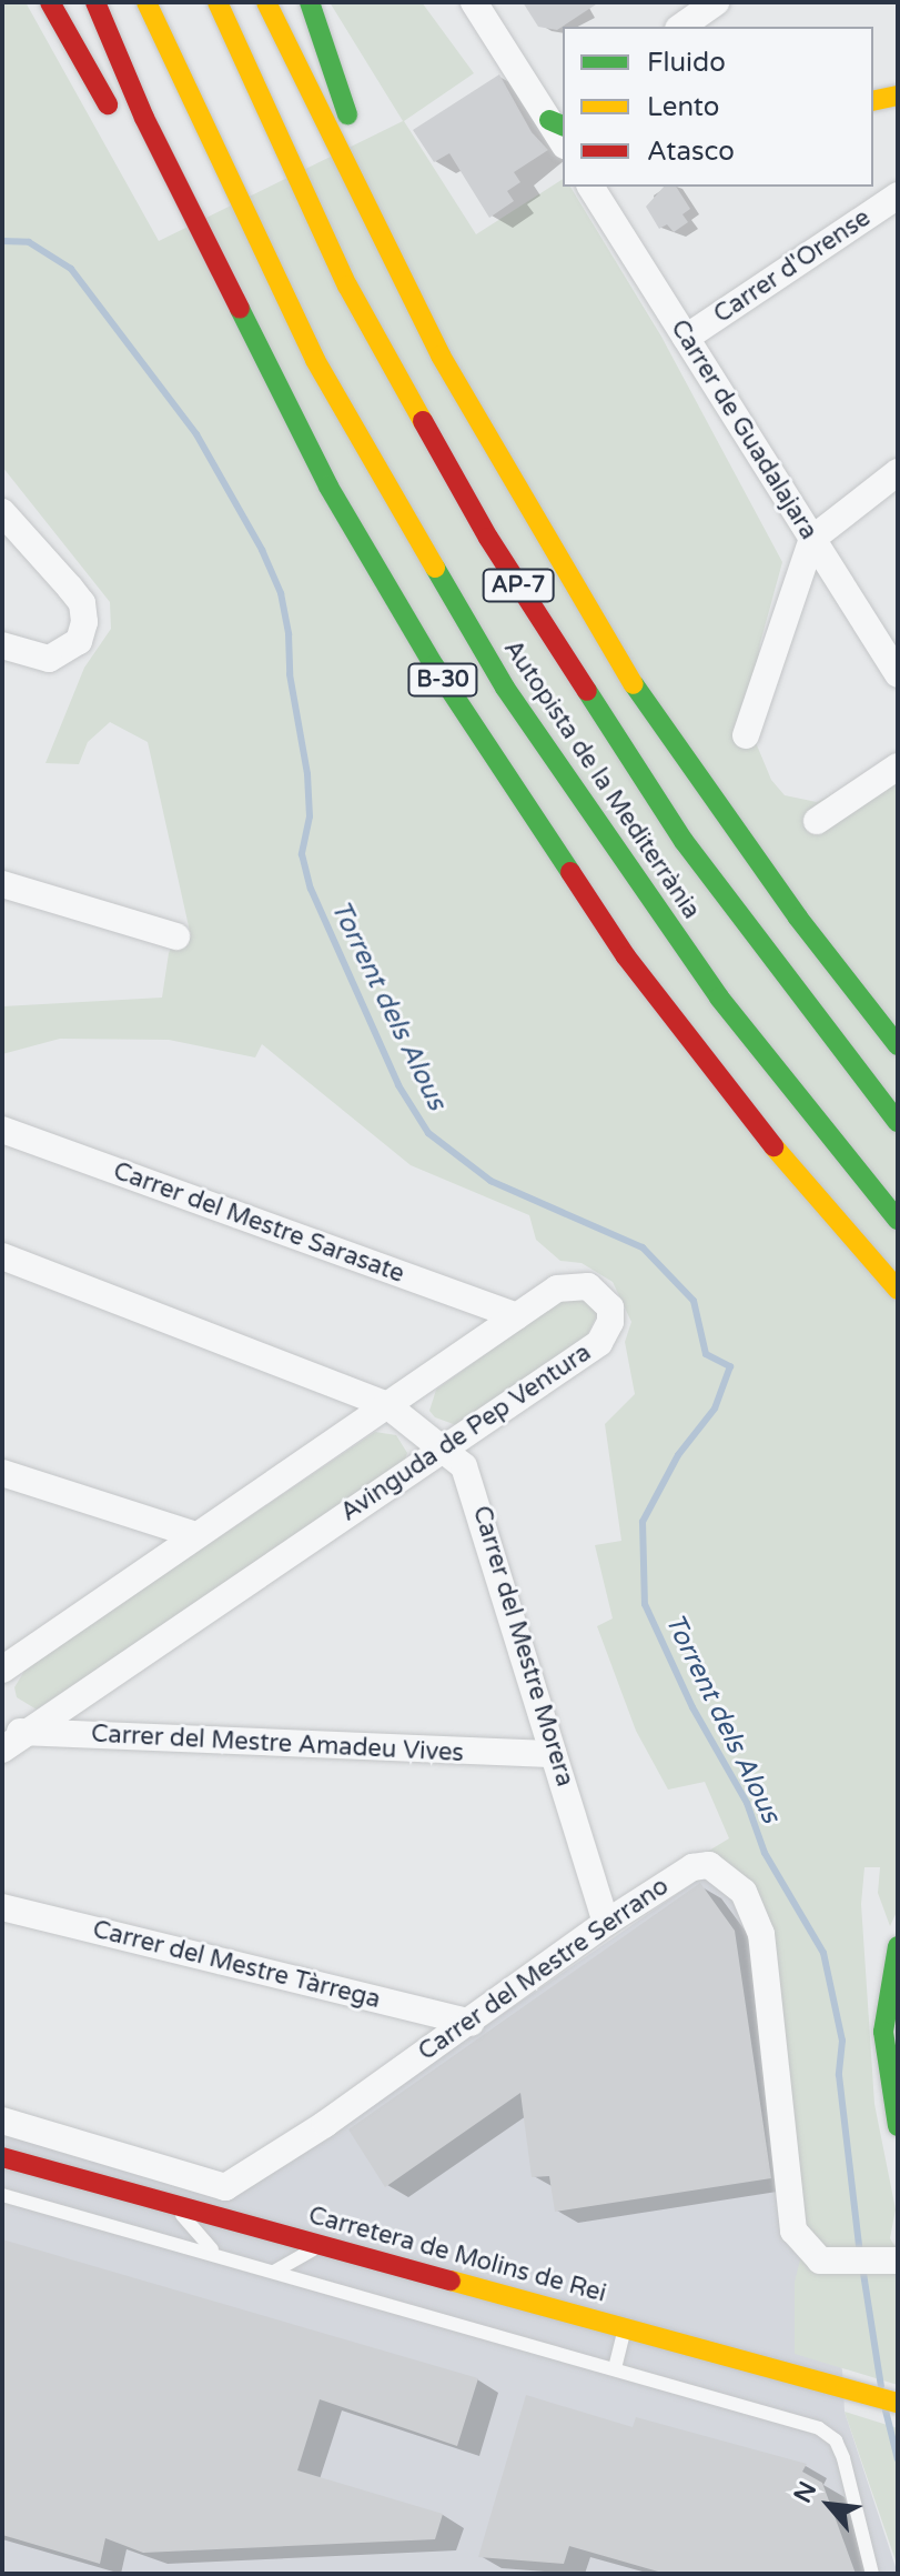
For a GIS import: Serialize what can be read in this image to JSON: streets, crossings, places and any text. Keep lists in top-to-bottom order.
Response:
{
  "streets": {
    "main road": [
      "AP-7",
      "B-30",
      "Autopista de la Mediterrània",
      "Carretera de Molins de Rei"
    ],
    "street": [
      "Carrer d'Orense",
      "Carrer de Guadalajara",
      "Carrer del Mestre Sarasate",
      "Avinguda de Pep Ventura",
      "Carrer del Mestre Morera",
      "Carrer del Mestre Amadeu Vives",
      "Carrer del Mestre Tàrrega",
      "Carrer del Mestre Serrano"
    ]
  },
  "crossings": [
    ["Carrer d'Orense", "Carrer de Guadalajara"],
    ["Carrer del Mestre Sarasate", "Avinguda de Pep Ventura"],
    ["Avinguda de Pep Ventura", "Carrer del Mestre Morera"],
    ["Avinguda de Pep Ventura", "Carrer del Mestre Amadeu Vives"],
    ["Carrer del Mestre Morera", "Carrer del Mestre Amadeu Vives"],
    ["Carrer del Mestre Morera", "Carrer del Mestre Serrano"],
    ["Carrer del Mestre Tàrrega", "Carrer del Mestre Serrano"]
  ],
  "water": ["Torrent dels Alous"],
  "legend": ["Fluido", "Lento", "Atasco"],
  "north": "top left"
}
